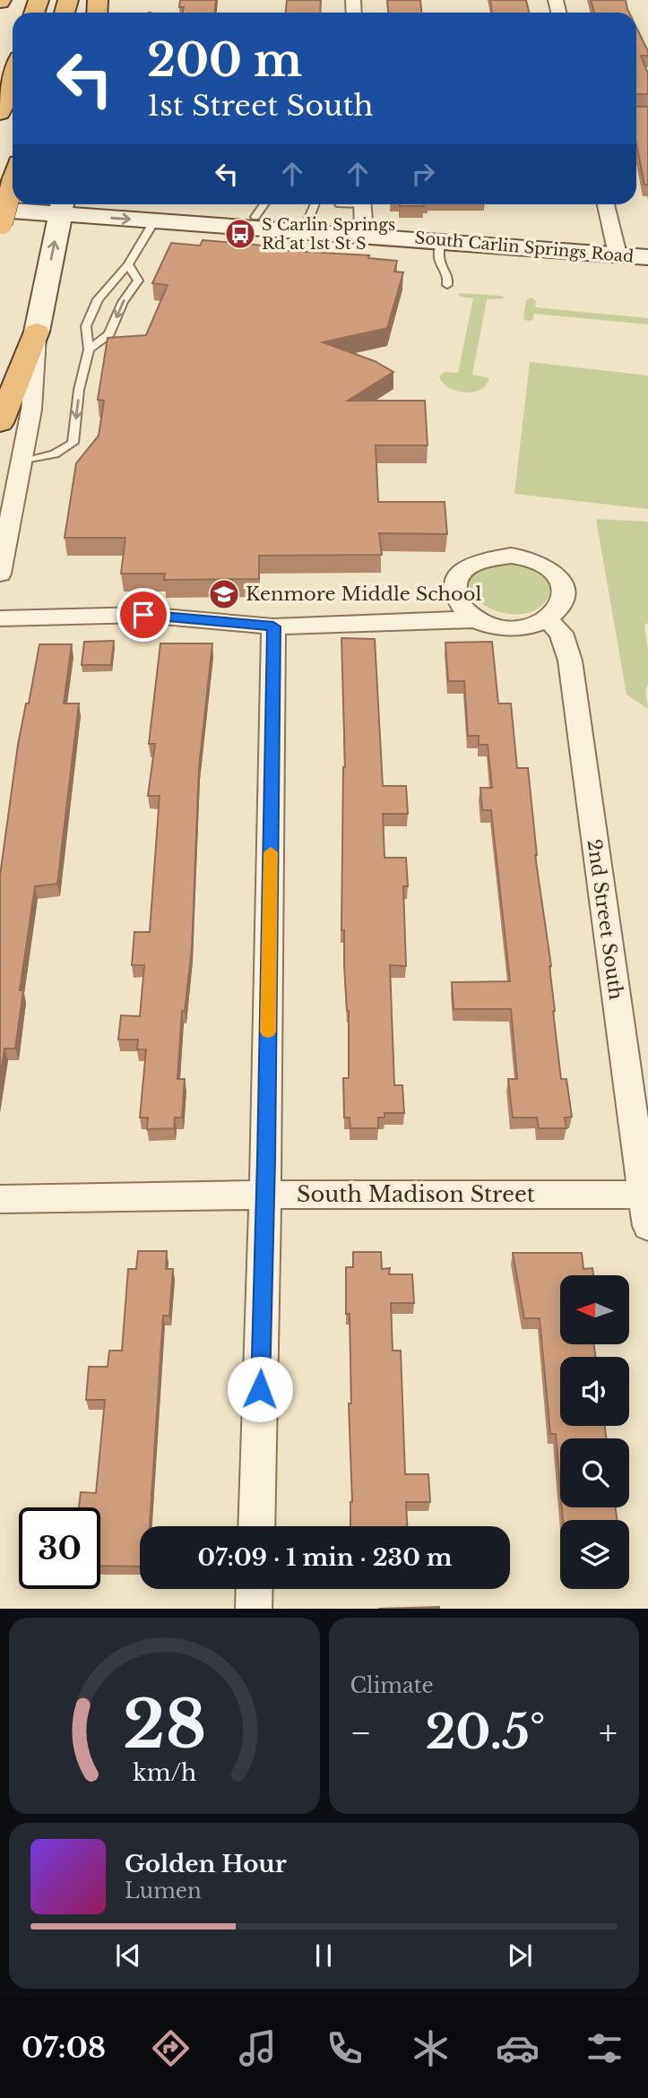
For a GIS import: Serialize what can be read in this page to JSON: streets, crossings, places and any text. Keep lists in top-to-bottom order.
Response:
{
  "streets": {
    "main road": ["South Carlin Springs Road"],
    "street": ["2nd Street South", "South Madison Street"]
  },
  "crossings": [
    ["2nd Street South", "South Madison Street"]
  ],
  "places": {
    "bus stop": ["S Carlin Springs Rd at 1st St S"],
    "school or university": ["Kenmore Middle School"]
  },
  "north": "left",
  "page": {
    "turn": ["200 m", "1st Street South"],
    "limit": "30",
    "trip": "07:09 · 1 min · 230 m",
    "tile": "Climate",
    "heat": ["−", "20.5°", "+"],
    "song": ["Golden Hour", "Lumen"],
    "tabs": "07:08",
    "gauge": ["28", "km/h"]
  }
}
